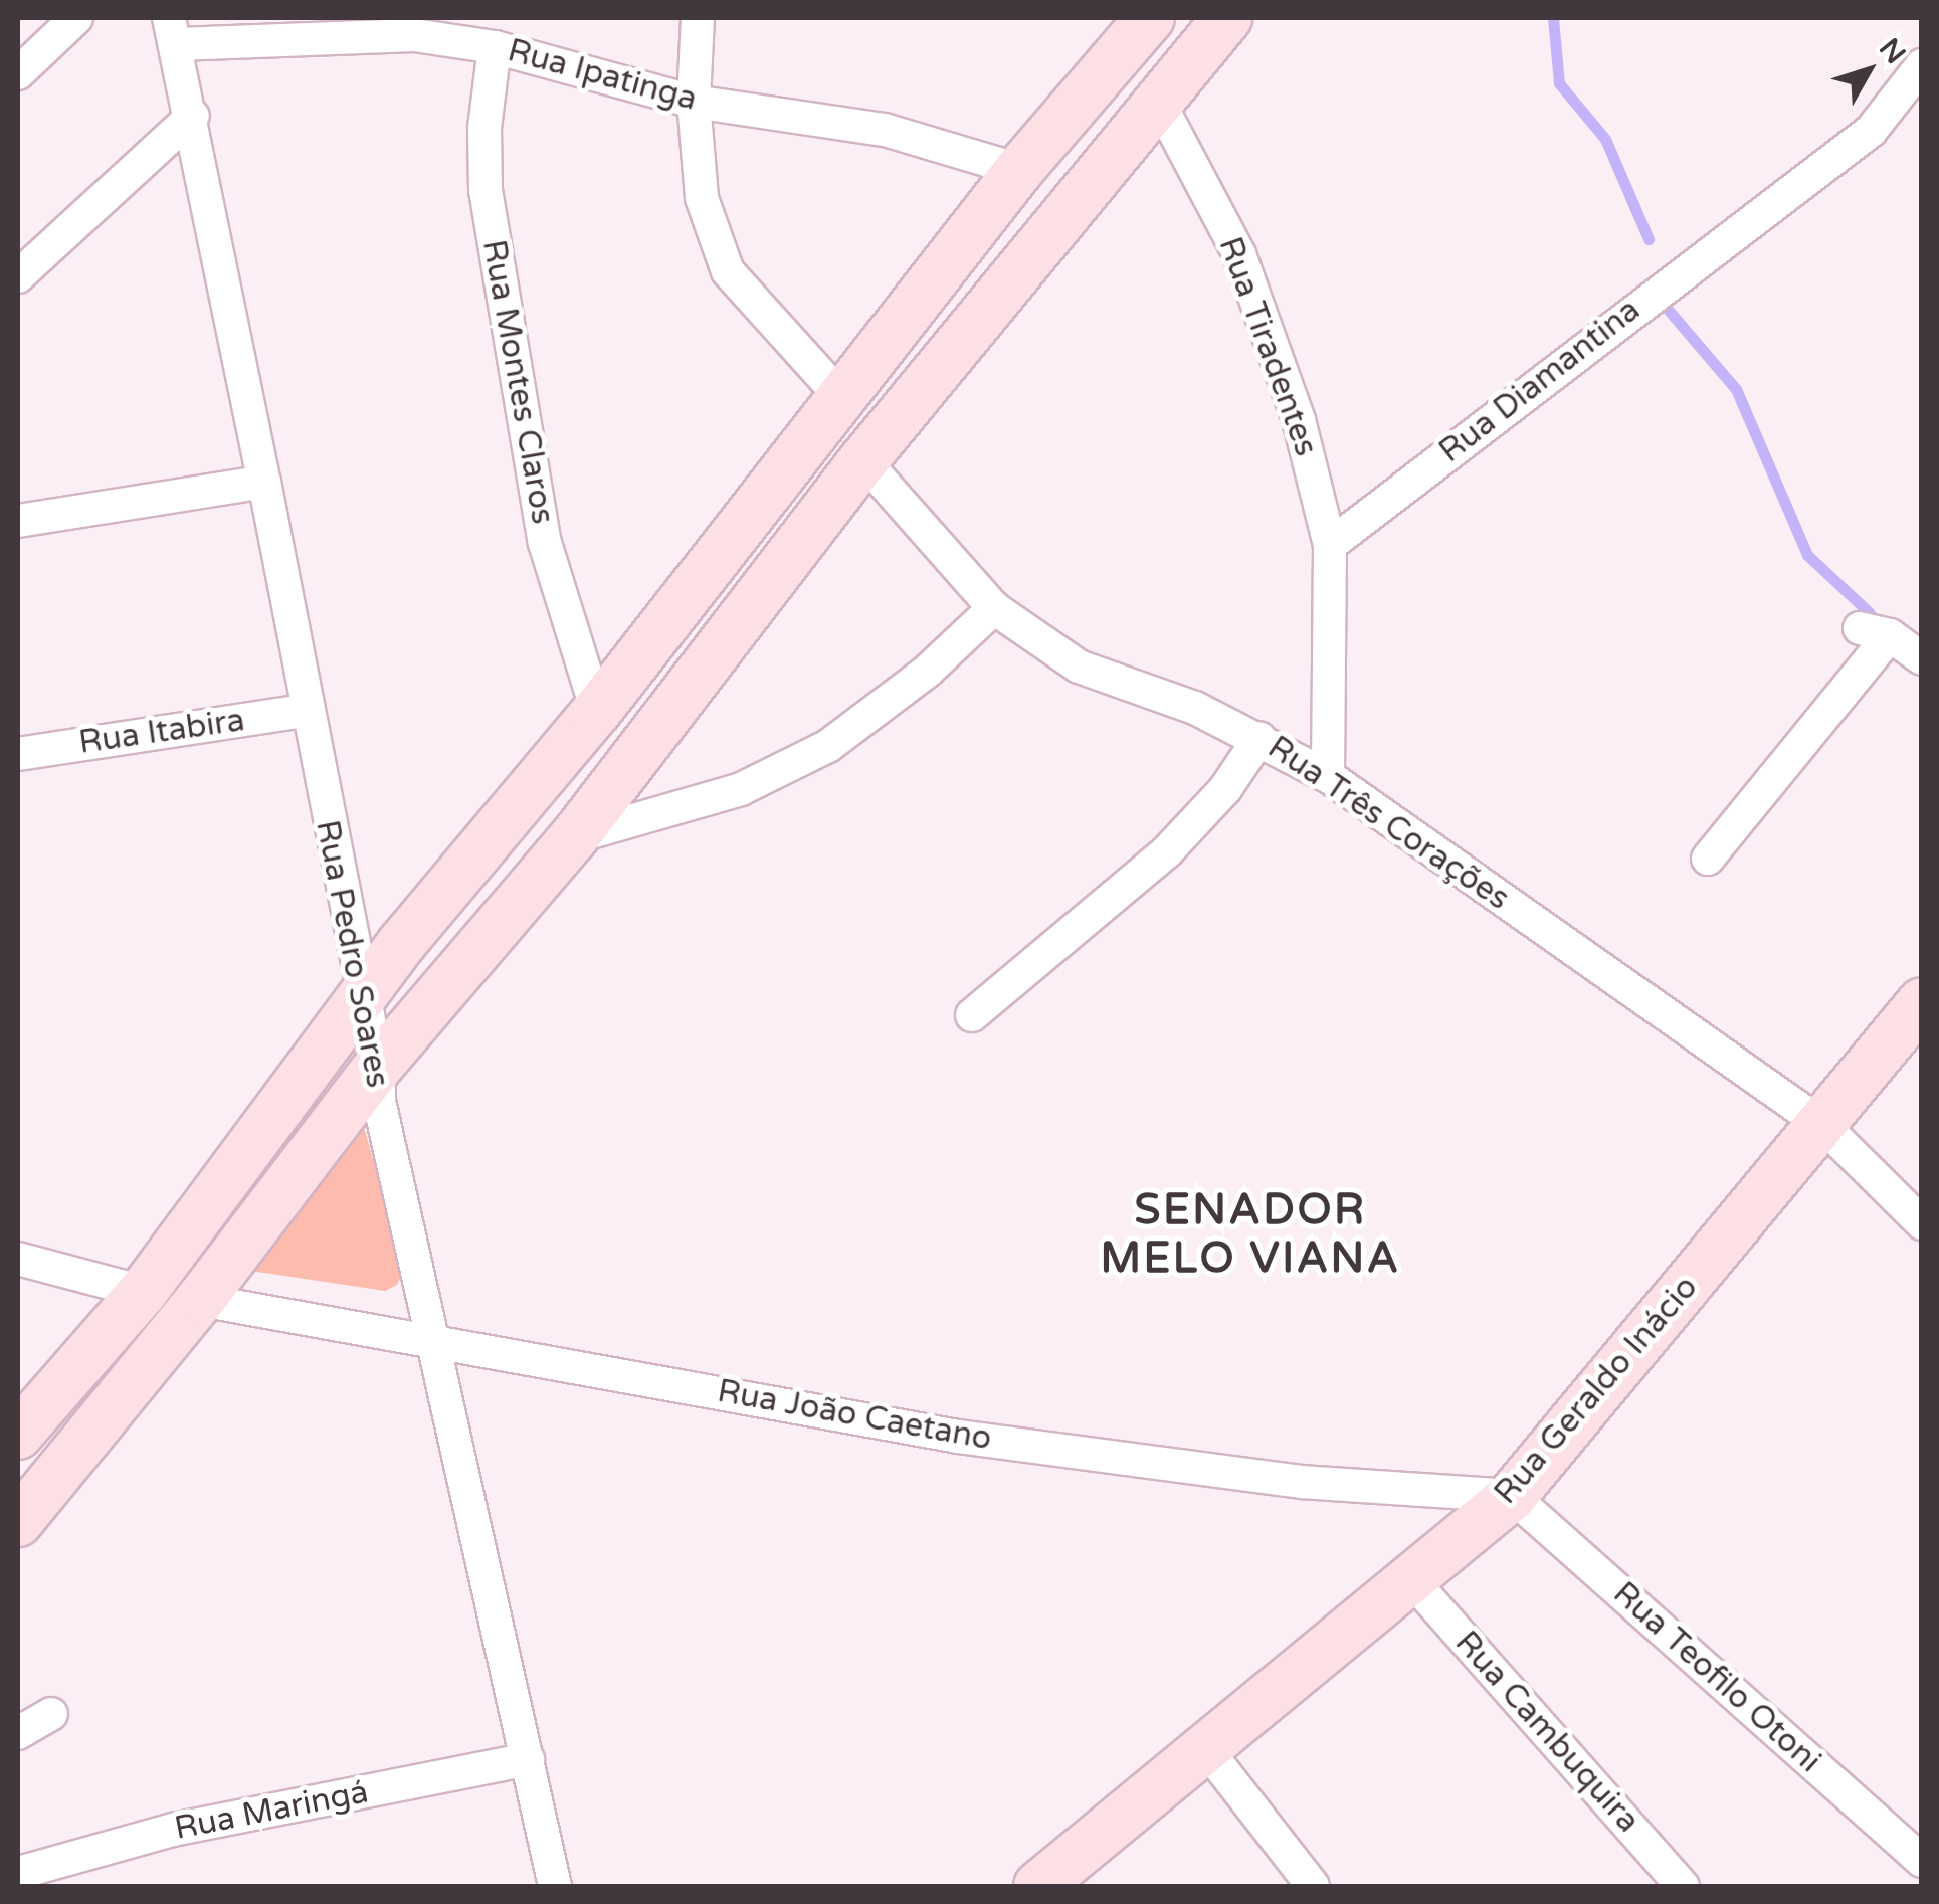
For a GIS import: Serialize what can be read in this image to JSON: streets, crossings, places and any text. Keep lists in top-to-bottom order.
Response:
{
  "streets": {
    "main road": ["Rua Geraldo Inácio"],
    "street": [
      "Rua Ipatinga",
      "Rua Tiradentes",
      "Rua Diamantina",
      "Rua Montes Claros",
      "Rua Itabira",
      "Rua Três Corações",
      "Rua Pedro Soares",
      "Rua João Caetano",
      "Rua Teofilo Otoni",
      "Rua Cambuquira",
      "Rua Maringá"
    ]
  },
  "crossings": [
    ["Rua Ipatinga", "Rua Montes Claros"],
    ["Rua Ipatinga", "Rua Pedro Soares"],
    ["Rua Tiradentes", "Rua Diamantina"],
    ["Rua Itabira", "Rua Pedro Soares"],
    ["Rua Três Corações", "Rua Geraldo Inácio"],
    ["Rua Pedro Soares", "Rua João Caetano"],
    ["Rua Pedro Soares", "Rua Maringá"],
    ["Rua Geraldo Inácio", "Rua João Caetano"],
    ["Rua Geraldo Inácio", "Rua Teofilo Otoni"],
    ["Rua Geraldo Inácio", "Rua Cambuquira"],
    ["Rua João Caetano", "Rua Teofilo Otoni"]
  ],
  "districts": ["SENADOR MELO VIANA"],
  "north": "top right"
}
